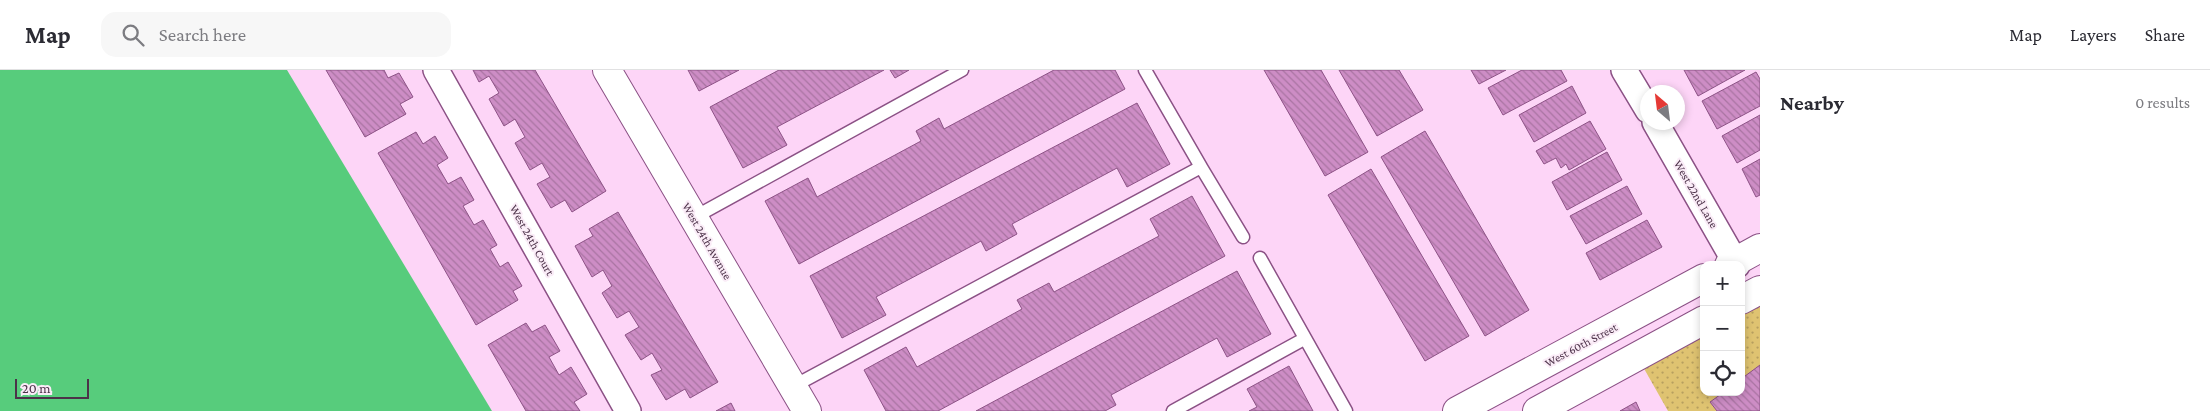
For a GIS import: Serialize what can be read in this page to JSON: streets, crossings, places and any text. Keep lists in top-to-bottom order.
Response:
{
  "streets": {
    "street": [
      "West 22nd Lane",
      "West 24th Court",
      "West 24th Avenue",
      "West 60th Street"
    ]
  },
  "scale_bar": "20 m",
  "north": "top left",
  "page": {
    "header": "Map",
    "search": "Search here",
    "nav": ["Map", "Layers", "Share"],
    "heading": ["Nearby", "0 results"],
    "map_buttons": ["+", "−"],
    "scale": "20 m"
  }
}
